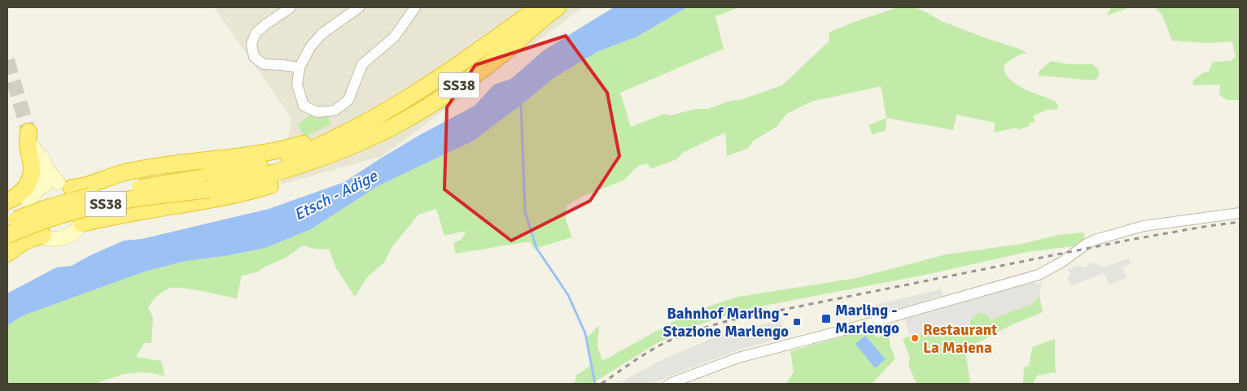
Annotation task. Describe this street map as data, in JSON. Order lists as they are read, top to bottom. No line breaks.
{"streets":{"highway":["SS38"]},"water":["Etsch - Adige"],"places":{"transit":["Marling - Marlengo","Bahnhof Marling - Stazione Marlengo"],"other":["Restaurant La Maiena"]}}
